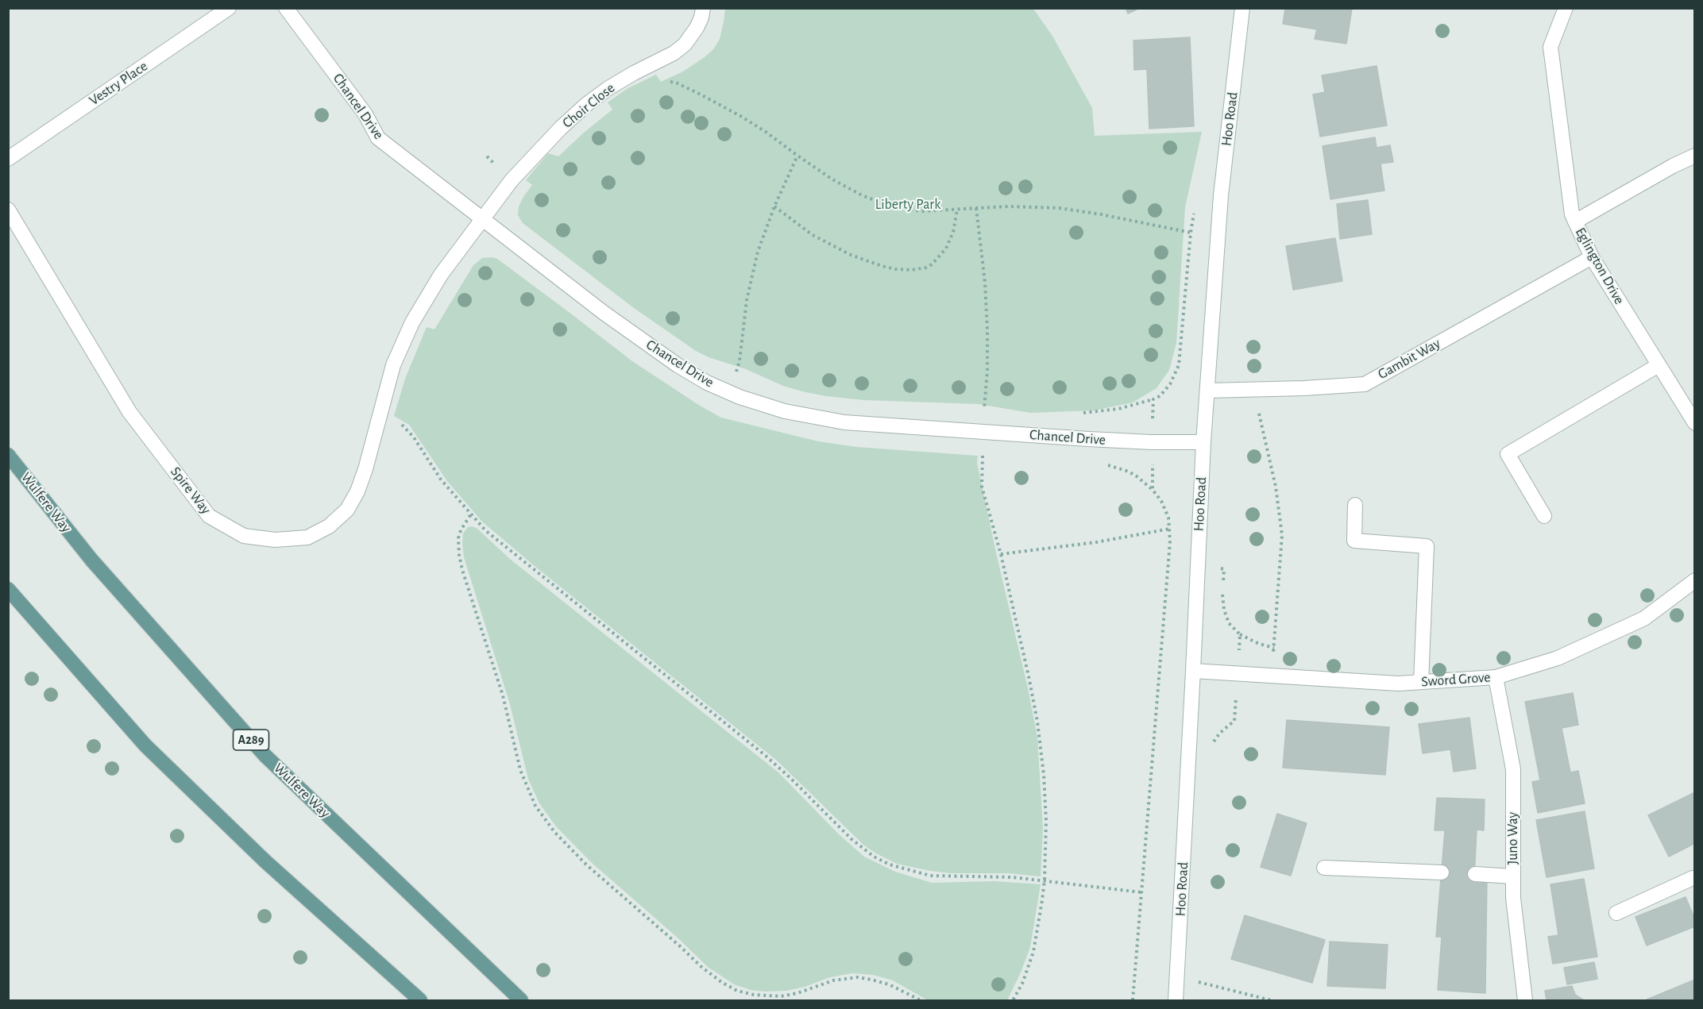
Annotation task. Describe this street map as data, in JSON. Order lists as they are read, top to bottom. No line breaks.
{"streets":{"main road":["Wulfere Way","A289"],"street":["Vestry Place","Choir Close","Chancel Drive","Hoo Road","Eglington Drive","Gambit Way","Spire Way","Sword Grove","Juno Way"]},"crossings":[["Choir Close","Chancel Drive"],["Choir Close","Spire Way"],["Chancel Drive","Hoo Road"],["Chancel Drive","Spire Way"],["Hoo Road","Gambit Way"],["Hoo Road","Sword Grove"],["Eglington Drive","Gambit Way"],["Sword Grove","Juno Way"]],"parks":["Liberty Park"]}
